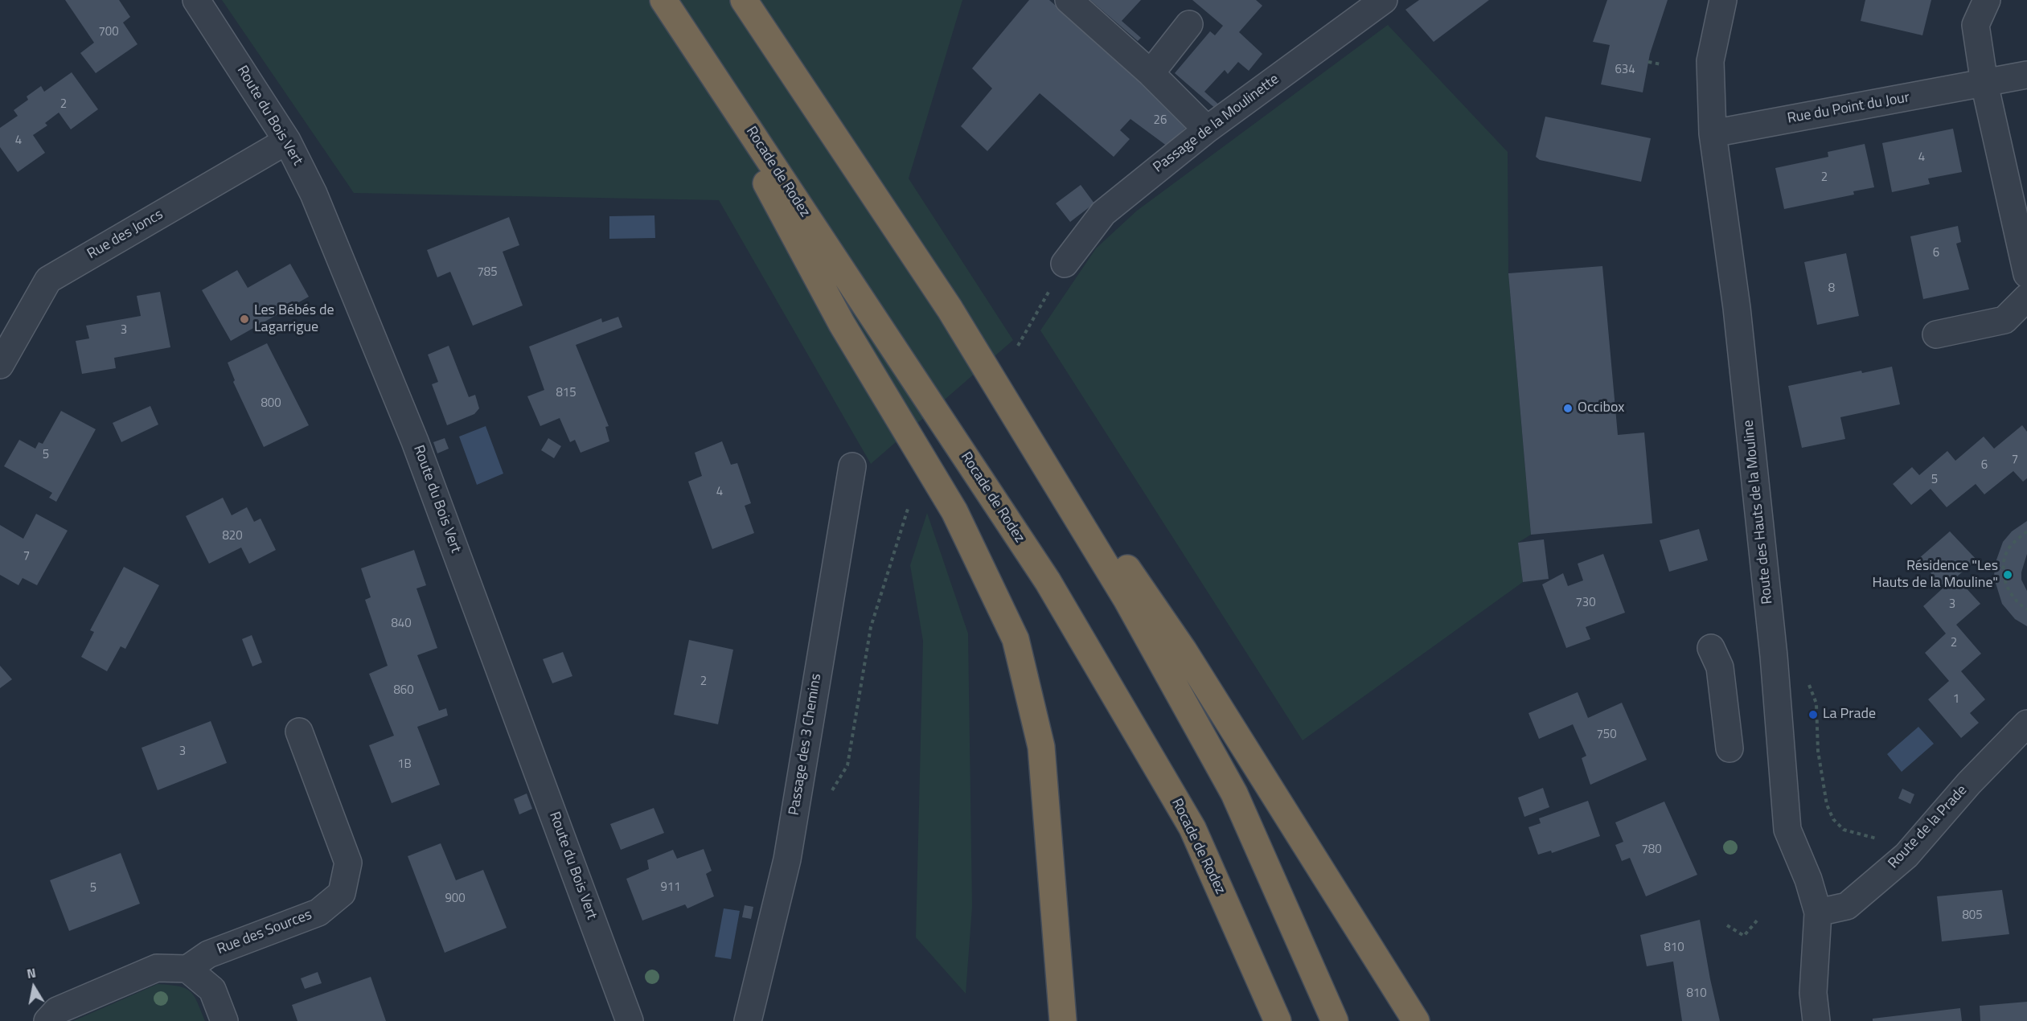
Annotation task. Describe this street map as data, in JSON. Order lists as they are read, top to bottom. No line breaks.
{"streets":{"highway":["Rocade de Rodez"],"street":["Rue du Point du Jour","Route du Bois Vert","Passage de la Moulinette","Rue des Joncs","Route des Hauts de la Mouline","Passage des 3 Chemins","Route de la Prade","Rue des Sources"]},"crossings":[["Rue du Point du Jour","Route des Hauts de la Mouline"],["Route du Bois Vert","Rue des Joncs"],["Route des Hauts de la Mouline","Route de la Prade"]],"places":["Les Bébés de Lagarrigue","Occibox","Résidence \"Les Hauts de la Mouline\"","La Prade"],"house_numbers":["700","634","2","26","4","4","2","6","785","8","3","815","800","5","7","6","5","4","820","7","730","3","840","2","2","860","1","750","3","1B","780","911","5","900","805","810","810"],"north":"top"}
